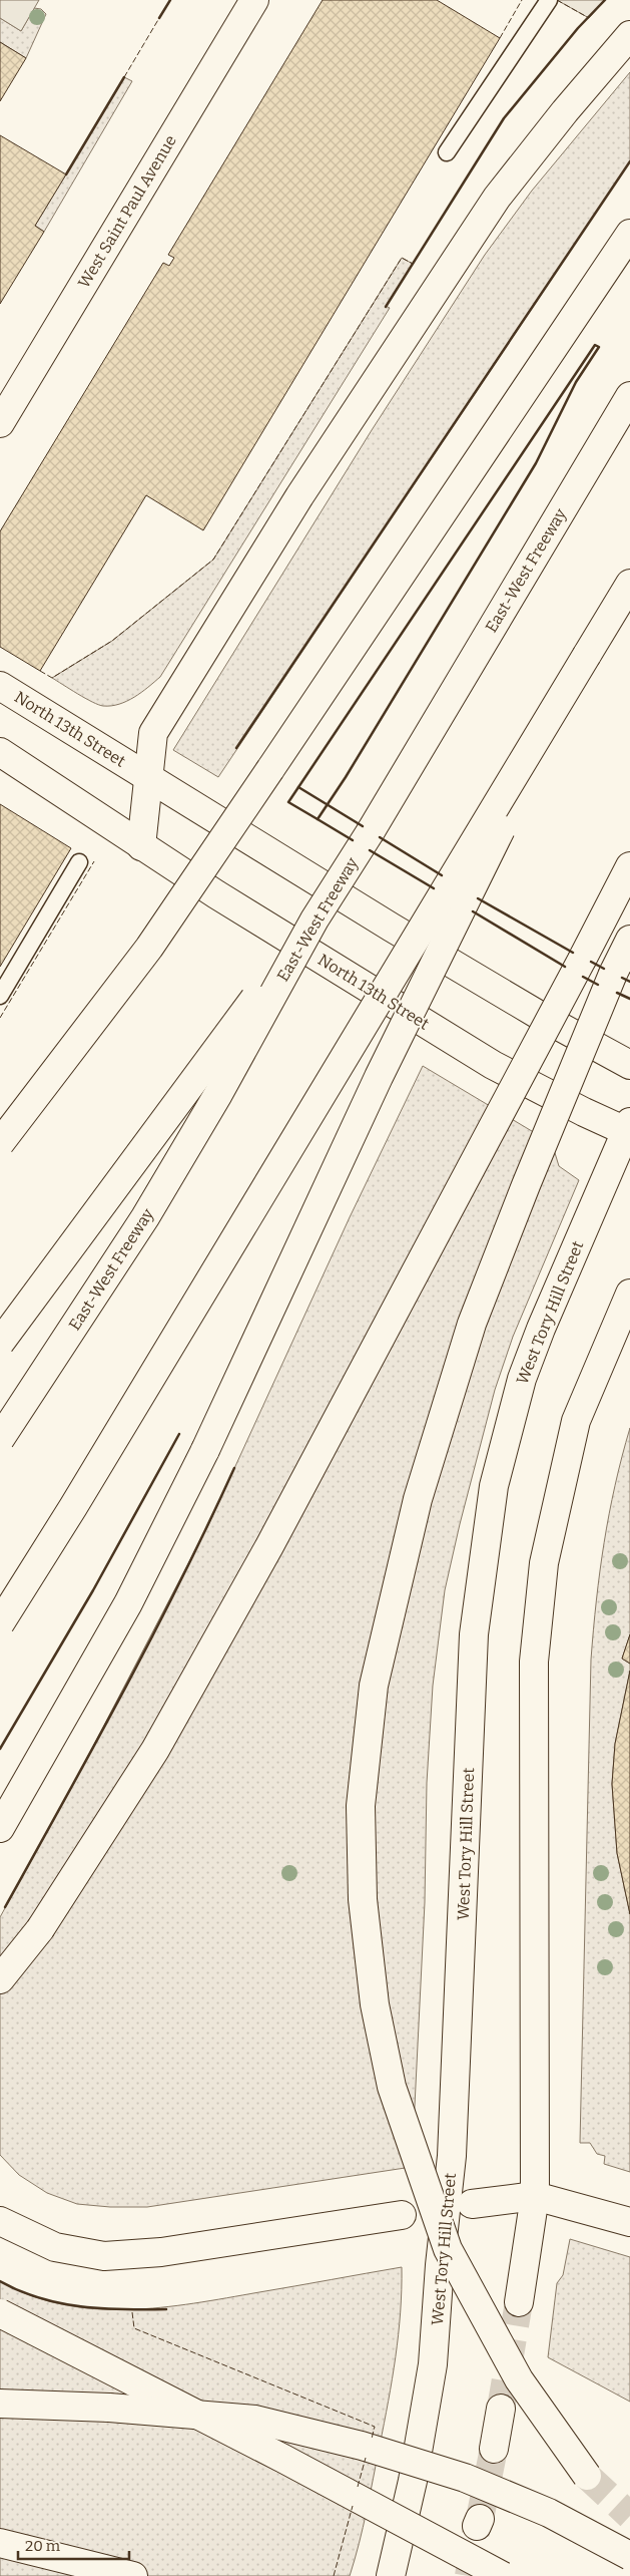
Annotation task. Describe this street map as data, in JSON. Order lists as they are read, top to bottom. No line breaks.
{"streets":{"main road":["West Saint Paul Avenue","East-West Freeway","North 13th Street","West Tory Hill Street"]},"crossings":[["North 13th Street","West Tory Hill Street"]],"scale_bar":"20 m"}
